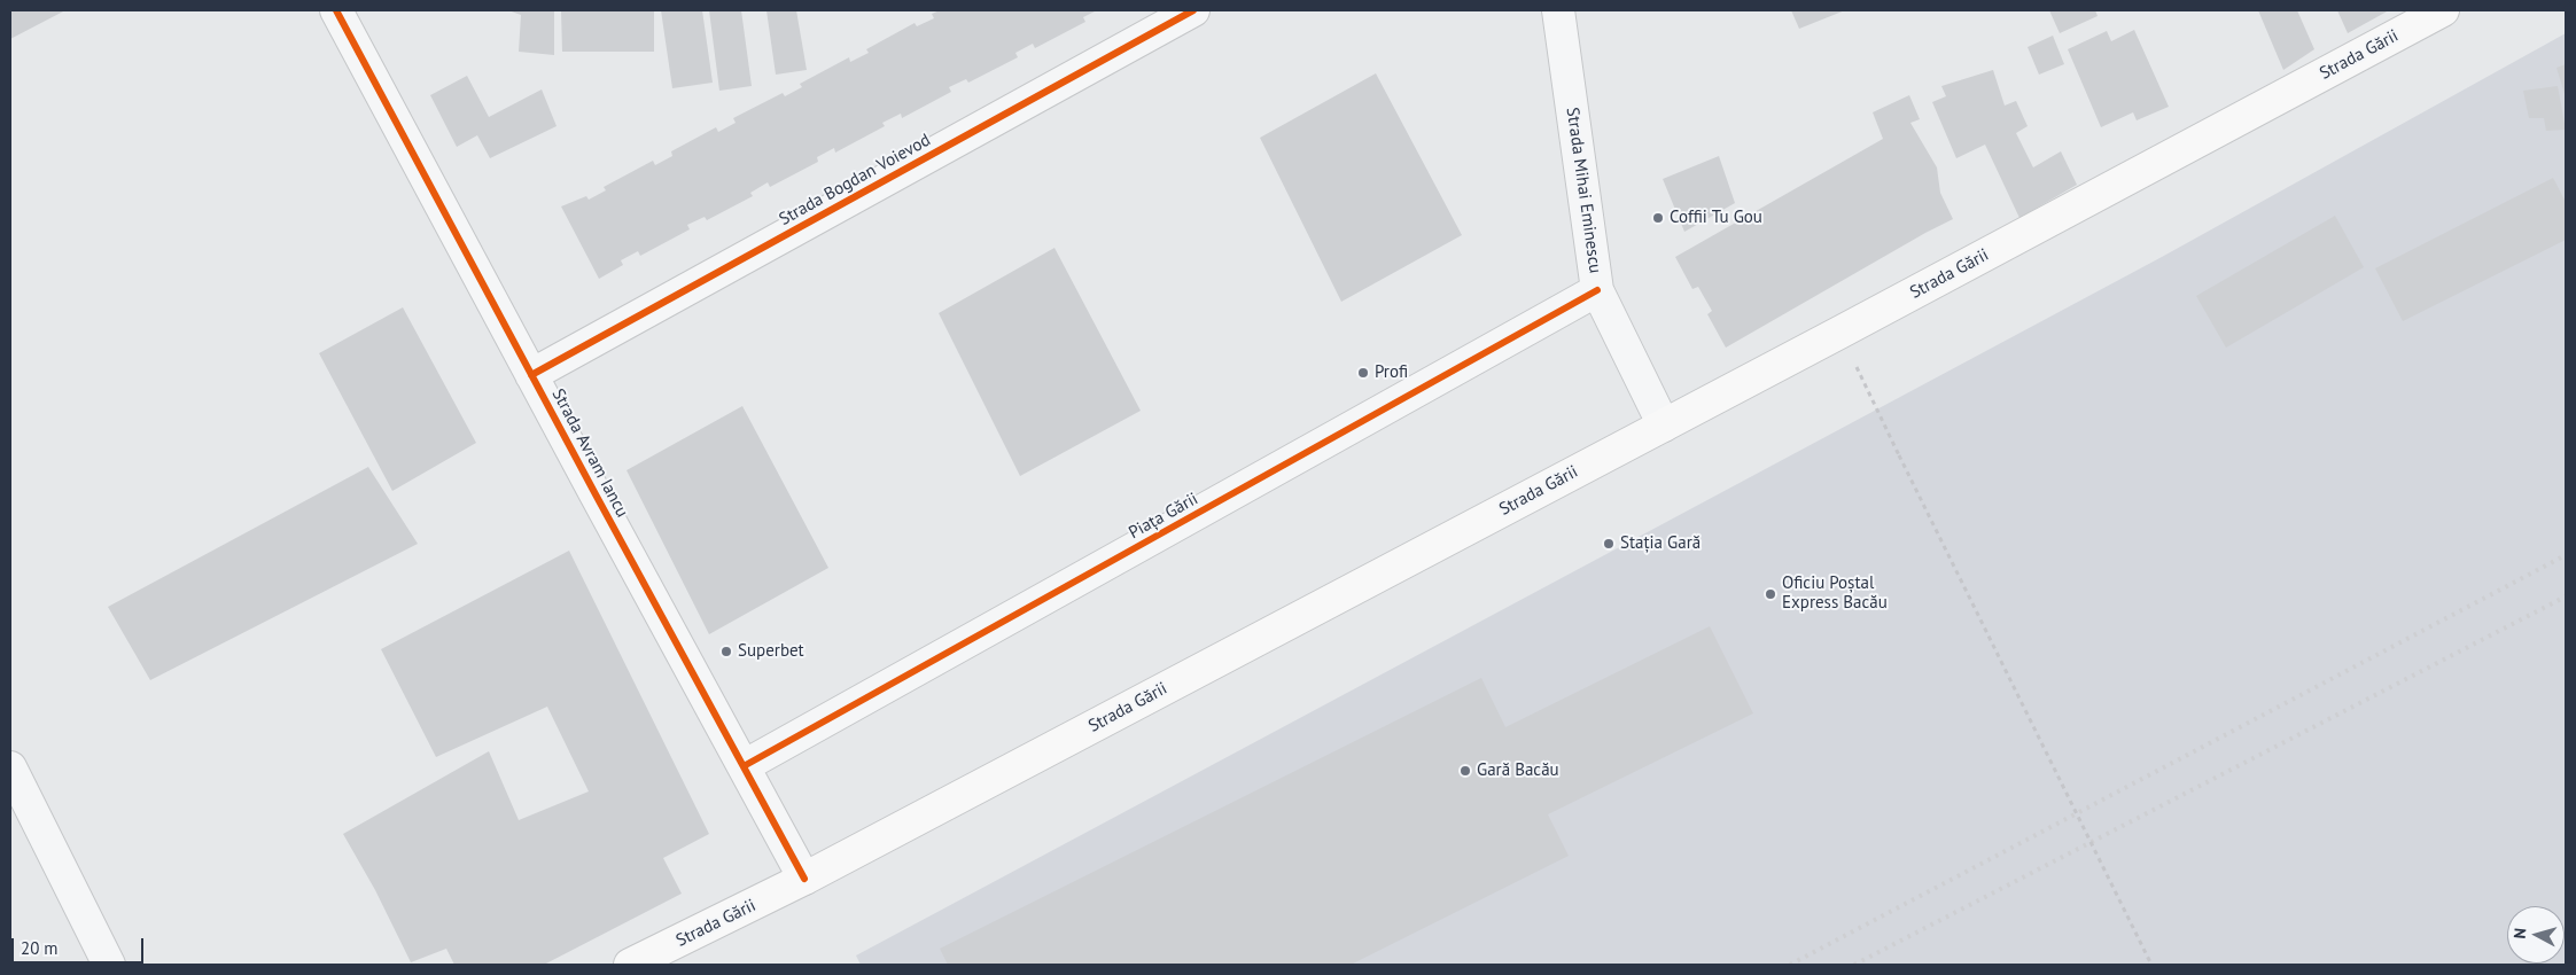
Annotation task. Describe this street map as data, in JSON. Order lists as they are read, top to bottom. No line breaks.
{"streets":{"main road":["Strada Gării"],"street":["Strada Bogdan Voievod","Strada Mihai Eminescu","Strada Avram Iancu","Piața Gării"]},"crossings":[["Strada Gării","Strada Mihai Eminescu"],["Strada Gării","Strada Avram Iancu"],["Strada Bogdan Voievod","Strada Avram Iancu"],["Strada Mihai Eminescu","Piața Gării"],["Strada Avram Iancu","Piața Gării"]],"places":["Coffii Tu Gou","Profi","Stația Gară","Oficiu Poștal Express Bacău","Superbet","Gară Bacău"],"scale_bar":"20 m","north":"left"}
